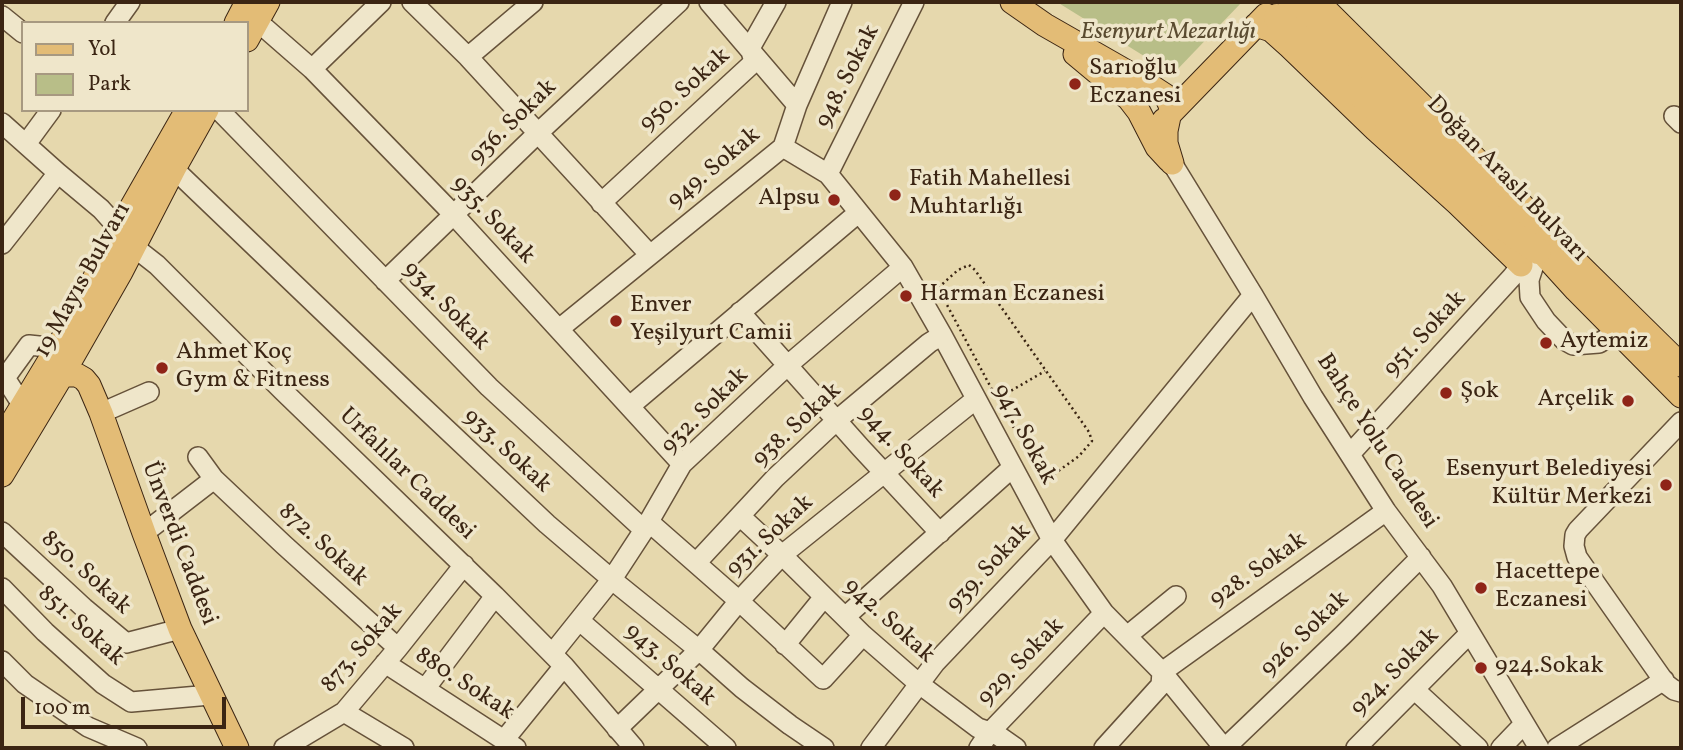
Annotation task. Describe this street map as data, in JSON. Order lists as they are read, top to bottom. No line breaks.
{"streets":{"main road":["Doğan Araslı Bulvarı","19 Mayıs Bulvarı","Bahçe Yolu Caddesi","Ünverdi Caddesi"],"street":["948. Sokak","950. Sokak","936. Sokak","949. Sokak","935. Sokak","934. Sokak","951. Sokak","932. Sokak","938. Sokak","947. Sokak","933. Sokak","944. Sokak","Urfalılar Caddesi","931. Sokak","872. Sokak","939. Sokak","928. Sokak","850. Sokak","942. Sokak","851. Sokak","926. Sokak","873. Sokak","929. Sokak","943. Sokak","924. Sokak","880. Sokak"]},"crossings":[["948. Sokak","947. Sokak"],["936. Sokak","935. Sokak"],["936. Sokak","934. Sokak"],["949. Sokak","935. Sokak"],["949. Sokak","947. Sokak"],["Doğan Araslı Bulvarı","951. Sokak"],["935. Sokak","932. Sokak"],["19 Mayıs Bulvarı","933. Sokak"],["19 Mayıs Bulvarı","Urfalılar Caddesi"],["19 Mayıs Bulvarı","Ünverdi Caddesi"],["934. Sokak","932. Sokak"],["934. Sokak","938. Sokak"],["934. Sokak","931. Sokak"],["934. Sokak","942. Sokak"],["951. Sokak","Bahçe Yolu Caddesi"],["932. Sokak","947. Sokak"],["932. Sokak","933. Sokak"],["932. Sokak","944. Sokak"],["932. Sokak","Urfalılar Caddesi"],["932. Sokak","943. Sokak"],["932. Sokak","880. Sokak"],["938. Sokak","947. Sokak"],["938. Sokak","944. Sokak"],["938. Sokak","942. Sokak"],["947. Sokak","931. Sokak"],["947. Sokak","939. Sokak"],["947. Sokak","928. Sokak"],["947. Sokak","926. Sokak"],["947. Sokak","929. Sokak"],["Bahçe Yolu Caddesi","939. Sokak"],["Bahçe Yolu Caddesi","928. Sokak"],["Bahçe Yolu Caddesi","926. Sokak"],["Bahçe Yolu Caddesi","924. Sokak"],["933. Sokak","931. Sokak"],["944. Sokak","931. Sokak"],["Urfalılar Caddesi","931. Sokak"],["Urfalılar Caddesi","873. Sokak"],["931. Sokak","942. Sokak"],["931. Sokak","943. Sokak"],["Ünverdi Caddesi","850. Sokak"],["Ünverdi Caddesi","851. Sokak"],["872. Sokak","873. Sokak"],["872. Sokak","880. Sokak"],["939. Sokak","942. Sokak"],["942. Sokak","929. Sokak"],["873. Sokak","880. Sokak"]],"parks":["Esenyurt Mezarlığı"],"places":["Sarıoğlu Eczanesi","Fatih Mahellesi Muhtarlığı","Alpsu","Harman Eczanesi","Enver Yeşilyurt Camii","Aytemiz","Ahmet Koç Gym & Fitness","Şok","Arçelik","Esenyurt Belediyesi Kültür Merkezi","Hacettepe Eczanesi","924.Sokak"],"legend":["Yol","Park"],"scale_bar":"100 m"}
